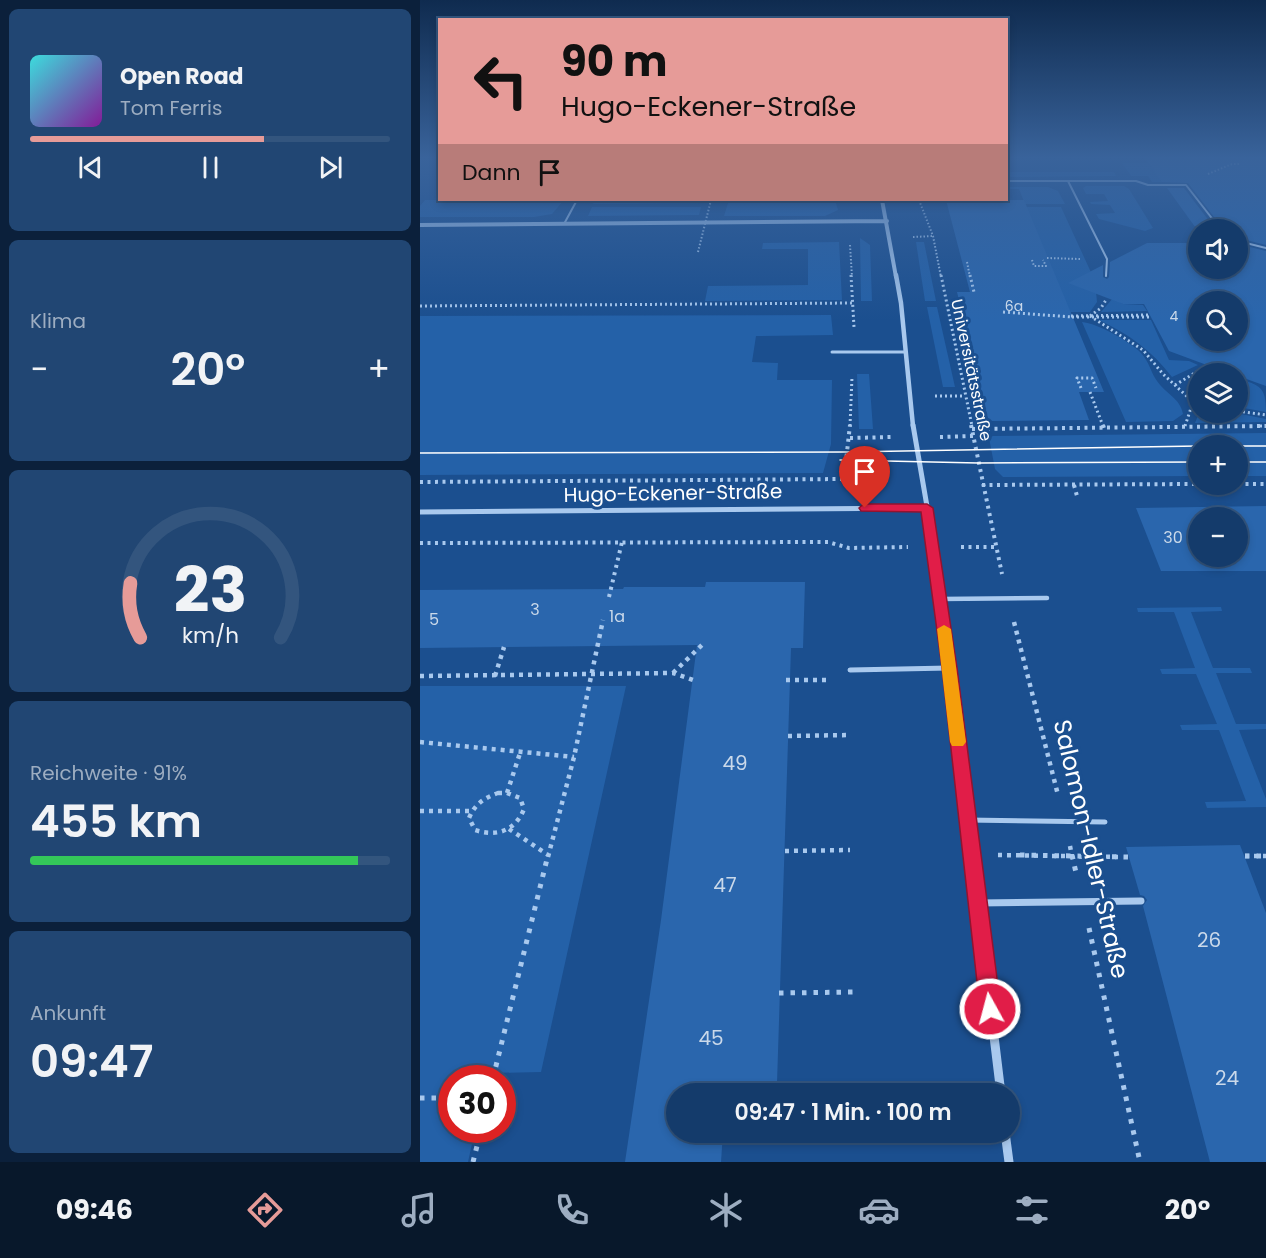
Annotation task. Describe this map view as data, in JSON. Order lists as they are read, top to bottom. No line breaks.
{"streets":{"street":["Hugo-Eckener-Straße"],"path":["Universitätsstraße","Salomon-Idler-Straße"]},"crossings":[["Universitätsstraße","Salomon-Idler-Straße"]],"house_numbers":["6a","4","30","3","1a","5","49","47","26","45","24"],"page":{"turn":["90 m","Hugo-Eckener-Straße"],"song":["Open Road","Tom Ferris"],"then":"Dann","map_buttons":["+","−"],"tile":["Klima",["Reichweite · 91%","455 km"],["Ankunft","09:47"]],"heat":["−","20°","+"],"limit":"30","trip":"09:47 · 1 Min. · 100 m","tabs":["09:46","20°"],"gauge":["23","km/h"]}}
